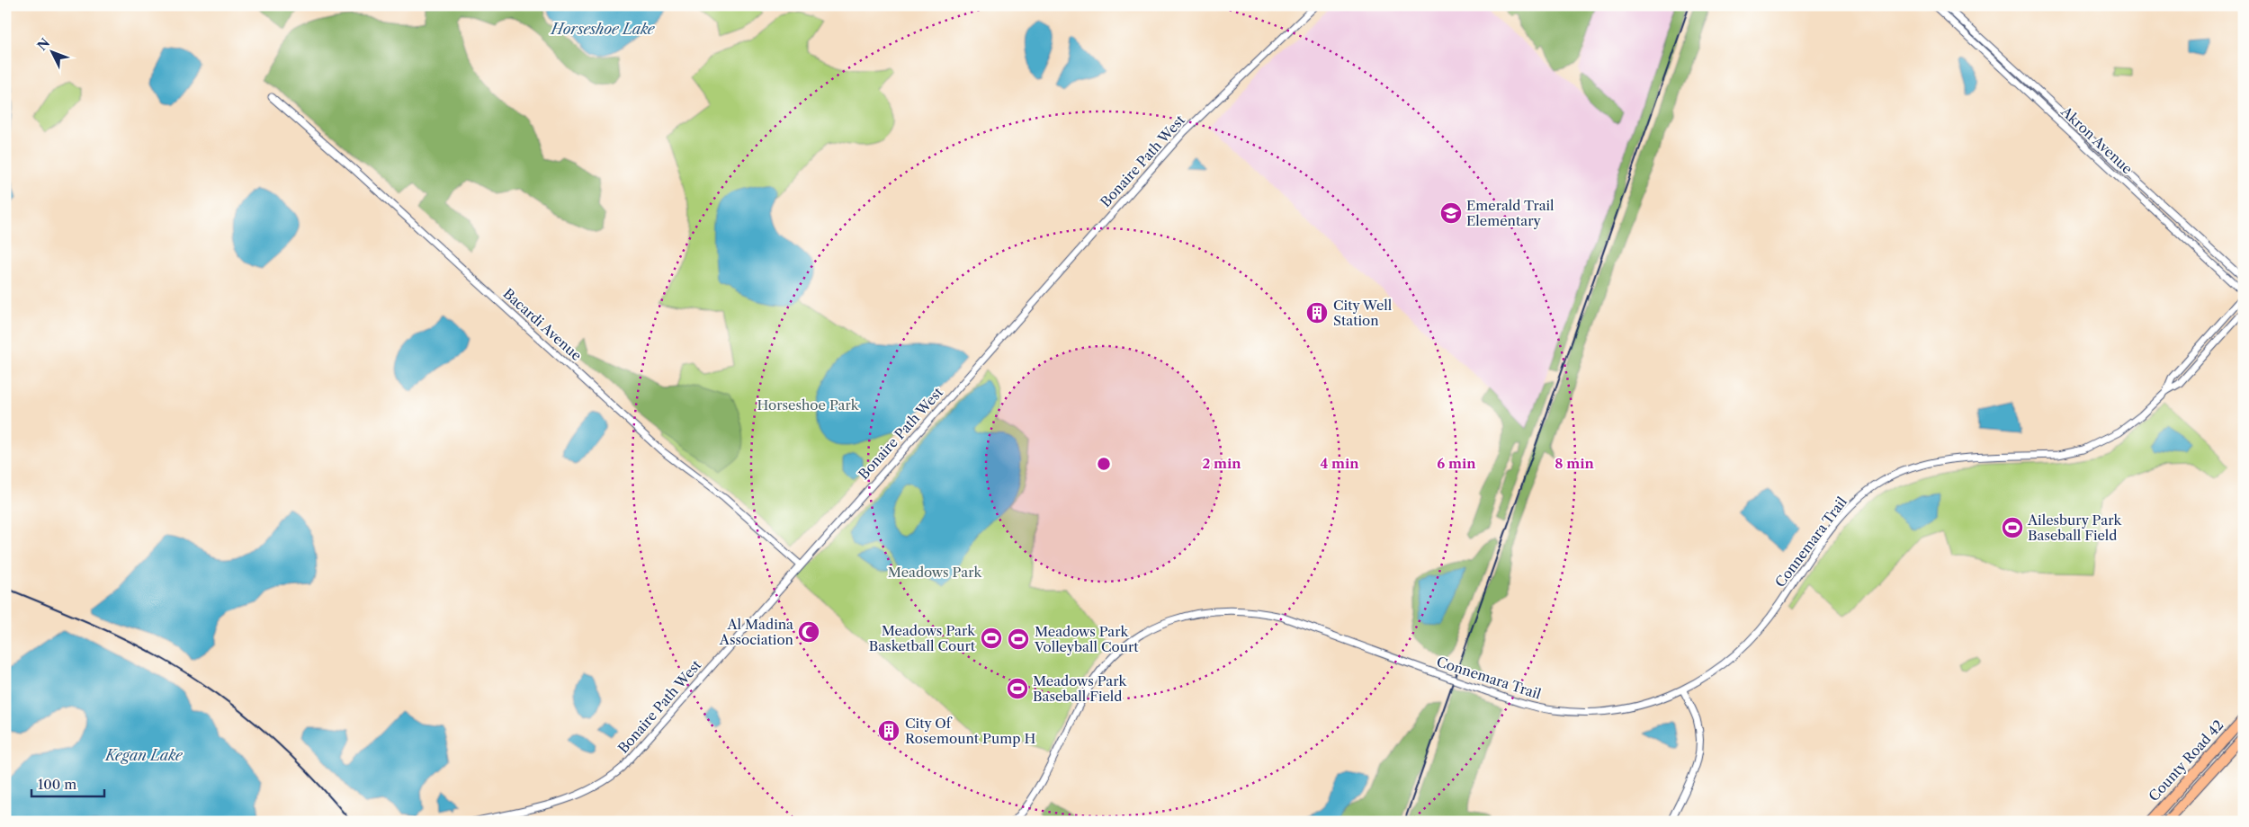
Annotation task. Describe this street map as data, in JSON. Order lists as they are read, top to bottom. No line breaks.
{"streets":{"highway":["County Road 42"],"street":["Akron Avenue","Bonaire Path West","Bacardi Avenue","Connemara Trail"]},"crossings":[["Bonaire Path West","Bacardi Avenue"]],"water":["Horseshoe Lake","Kegan Lake"],"parks":["Horseshoe Park","Meadows Park"],"places":{"school or university":["Emerald Trail Elementary"],"building":["City Well Station","City Of Rosemount Pump H"],"sports":["Ailesbury Park Baseball Field","Meadows Park Basketball Court","Meadows Park Volleyball Court","Meadows Park Baseball Field"],"mosque":["Al Madina Association"]},"scale_bar":"100 m","north":"top left","rings":["2 min","4 min","6 min","8 min"]}
